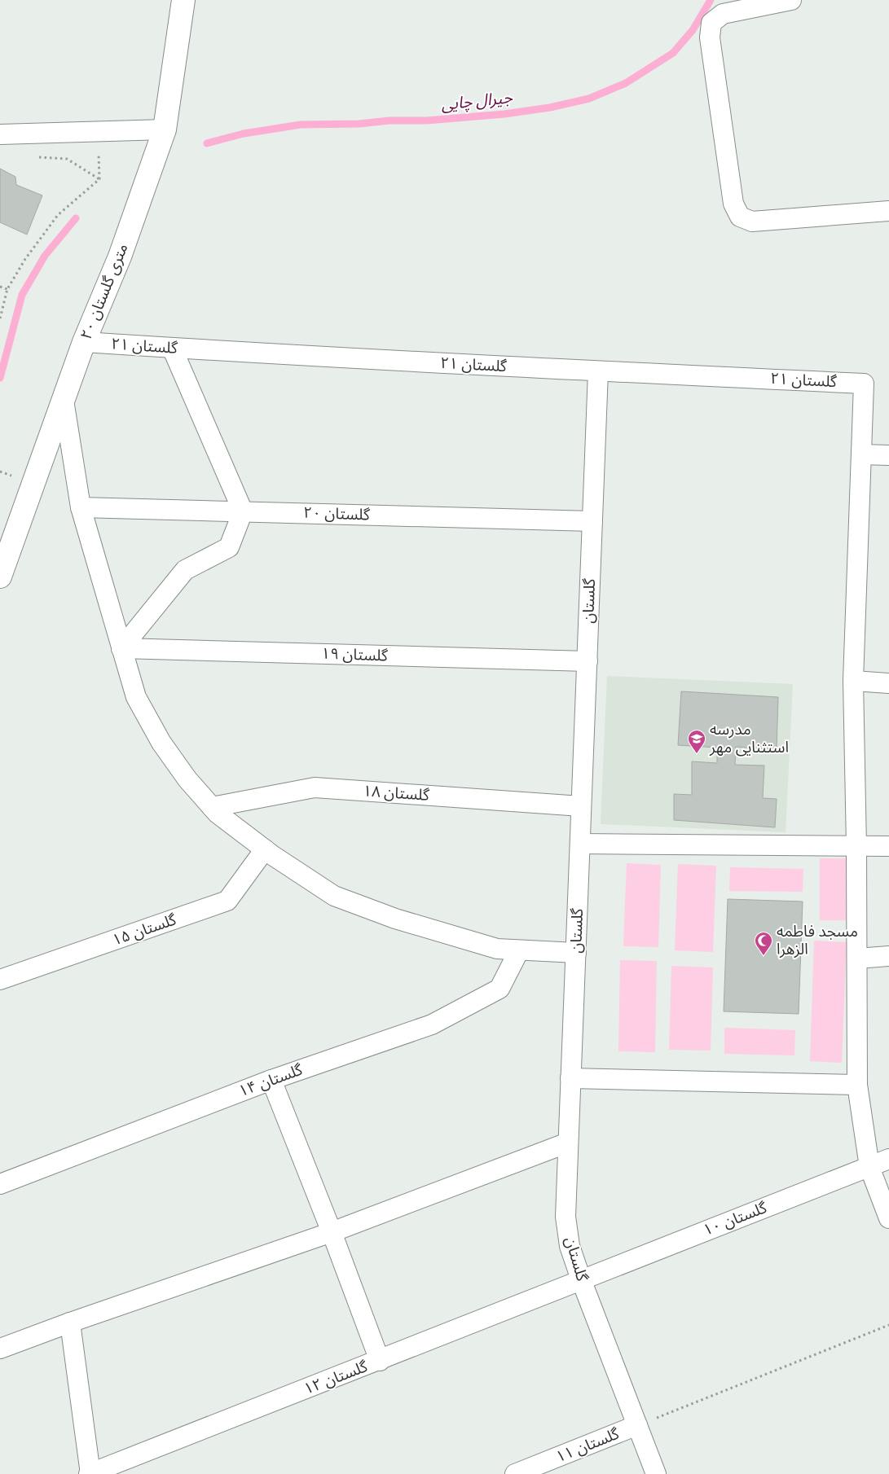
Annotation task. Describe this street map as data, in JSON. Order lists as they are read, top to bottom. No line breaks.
{"streets":{"street":["۲۰ متری گلستان","گلستان ۲۱","گلستان ۲۰","گلستان","گلستان ۱۹","گلستان ۱۸","گلستان ۱۵","گلستان ۱۴","گلستان ۱۰","گلستان ۱۲","گلستان ۱۱"]},"crossings":[["۲۰ متری گلستان","گلستان ۲۱"],["گلستان ۲۱","گلستان"],["گلستان ۲۰","گلستان"],["گلستان","گلستان ۱۹"],["گلستان","گلستان ۱۸"],["گلستان","گلستان ۱۰"],["گلستان","گلستان ۱۲"],["گلستان","گلستان ۱۱"],["گلستان ۱۰","گلستان ۱۲"]],"water":["جیرال چایی"],"places":{"school or university":["مدرسه استثنایی مهر"],"mosque":["مسجد فاطمه الزهرا"]}}
